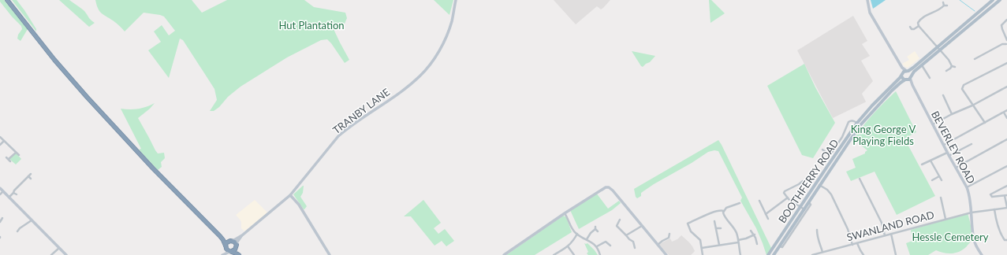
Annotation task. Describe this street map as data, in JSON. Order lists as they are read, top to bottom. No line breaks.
{"streets":{"main road":["BOOTHFERRY ROAD"],"street":["TRANBY LANE","BEVERLEY ROAD","SWANLAND ROAD"]},"crossings":[["BEVERLEY ROAD","BOOTHFERRY ROAD"],["BEVERLEY ROAD","SWANLAND ROAD"]],"parks":["Hut Plantation","King George V Playing Fields","Hessle Cemetery"]}
